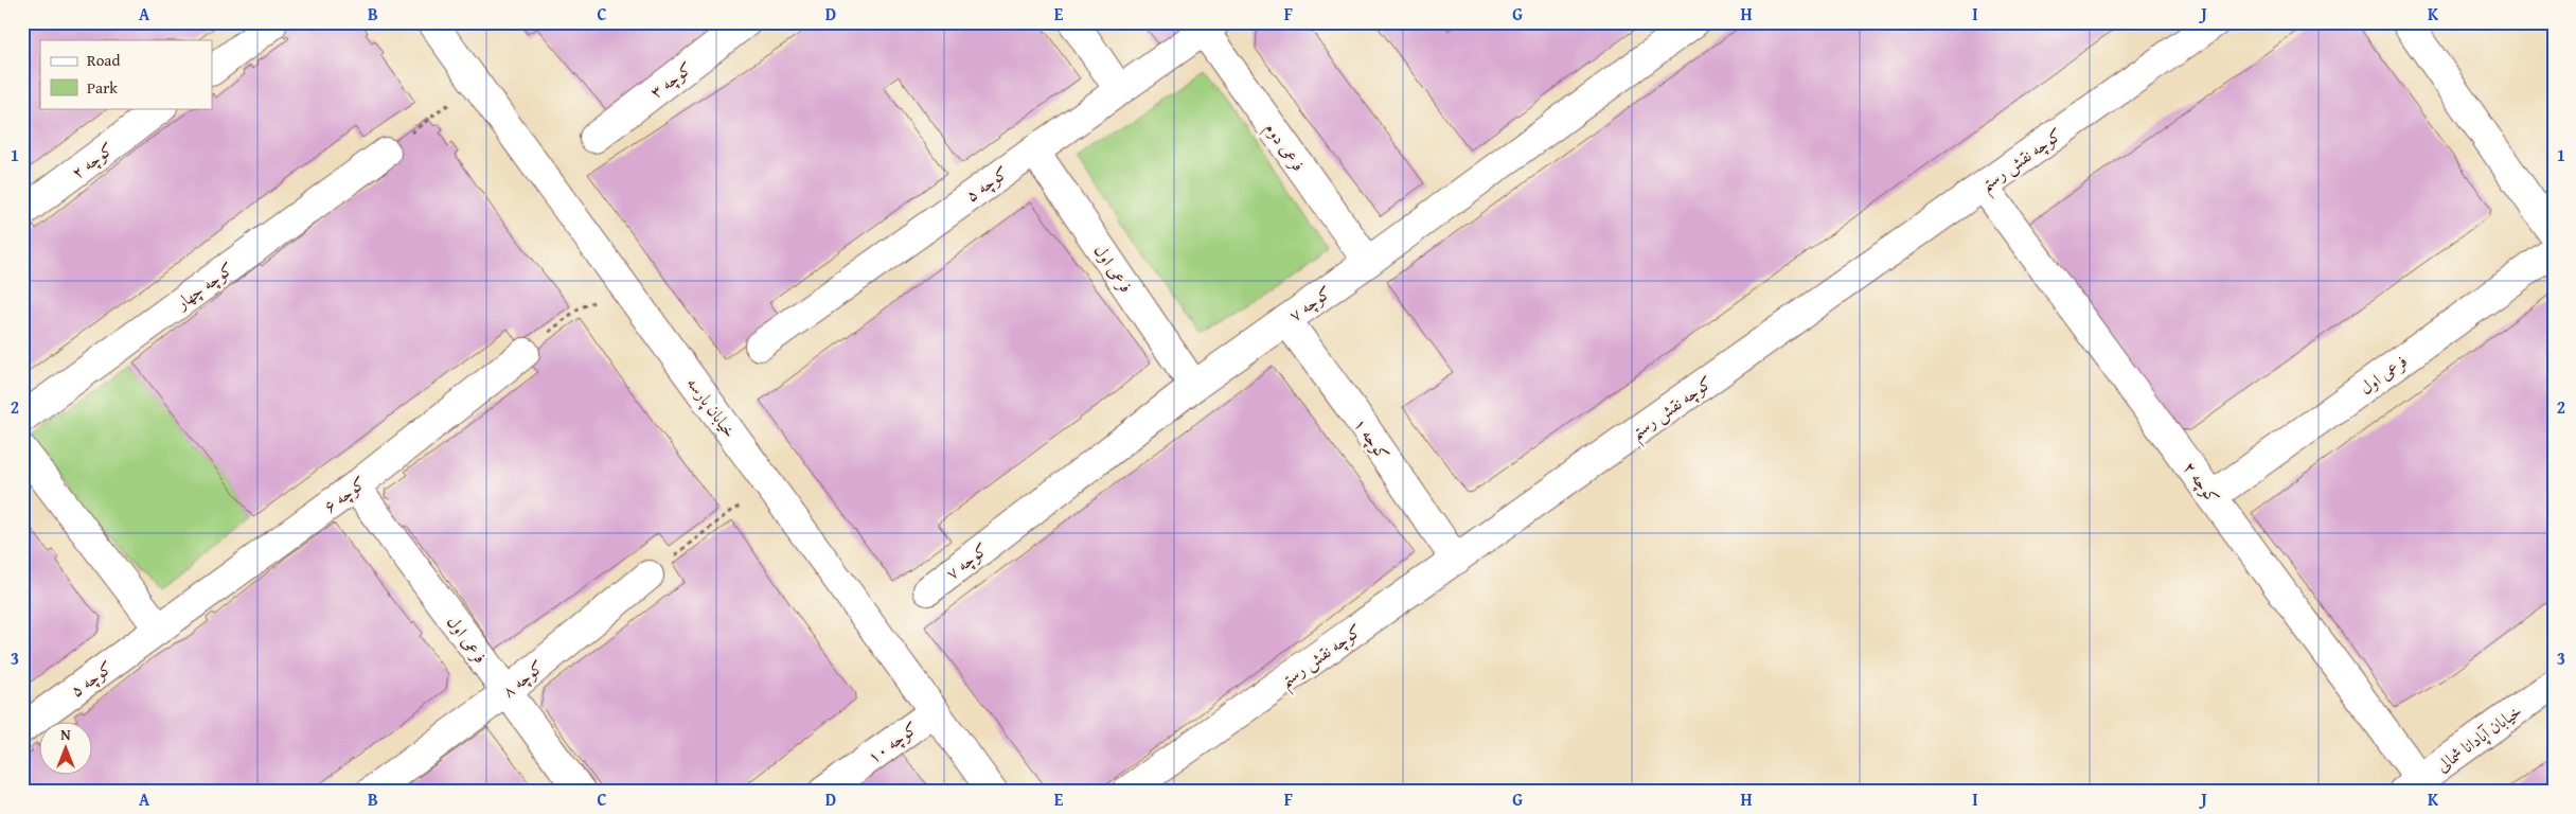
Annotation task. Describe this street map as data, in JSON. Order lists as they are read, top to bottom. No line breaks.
{"streets":{"street":["کوچه ۳","فرعی دوم","کوچه نقش رستم","کوچه ۲","کوچه ۵","فرعی اول","کوچه چهار","کوچه ۷","خیابان پارسه","کوچه ۱","کوچه ۶","کوچه ۸","خیابان آپادانا شمالی","کوچه ۱۰"]},"crossings":[["فرعی دوم","کوچه ۵"],["فرعی دوم","کوچه ۷"],["کوچه نقش رستم","کوچه ۲"],["کوچه نقش رستم","کوچه ۱"],["کوچه ۲","فرعی اول"],["کوچه ۲","خیابان آپادانا شمالی"],["کوچه ۵","فرعی اول"],["کوچه ۵","کوچه ۶"],["فرعی اول","کوچه ۷"],["فرعی اول","کوچه ۶"],["فرعی اول","کوچه ۸"],["کوچه ۷","کوچه ۱"],["خیابان پارسه","کوچه ۱۰"]],"legend":["Road","Park"],"north":"top","grid":{"columns":["A","B","C","D","E","F","G","H","I","J","K"],"rows":["1","2","3"]}}
